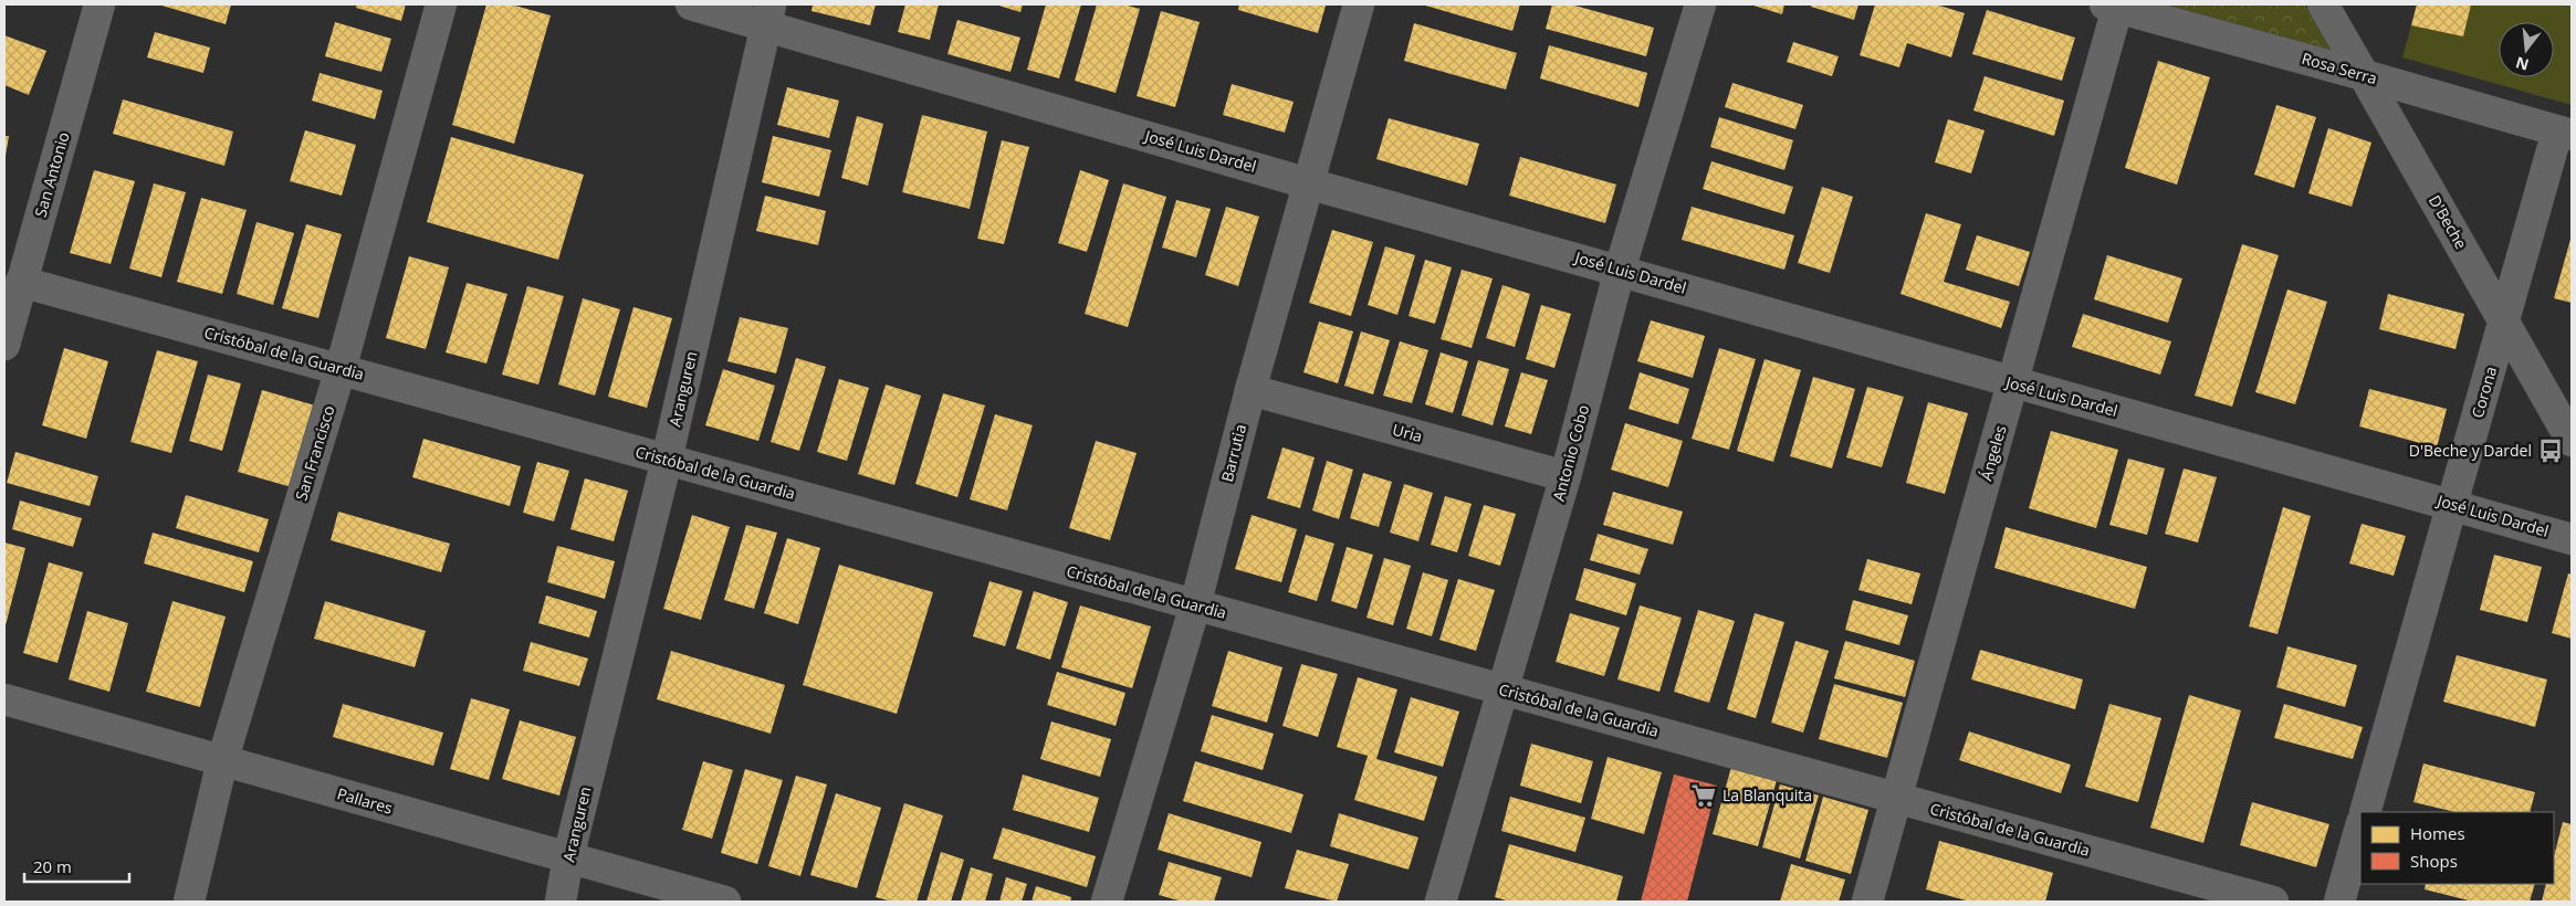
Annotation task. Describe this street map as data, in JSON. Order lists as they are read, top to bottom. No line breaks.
{"streets":{"street":["Rosa Serra","José Luis Dardel","San Antonio","D'Beche","Cristóbal de la Guardia","Aranguren","Corona","Uria","San Francisco","Barrutia","Antonio Cobo","Ángeles","Pallares"]},"crossings":[["Rosa Serra","D'Beche"],["Rosa Serra","Corona"],["Rosa Serra","Ángeles"],["José Luis Dardel","Aranguren"],["José Luis Dardel","Corona"],["José Luis Dardel","Barrutia"],["José Luis Dardel","Antonio Cobo"],["José Luis Dardel","Ángeles"],["San Antonio","Cristóbal de la Guardia"],["D'Beche","Corona"],["Cristóbal de la Guardia","Aranguren"],["Cristóbal de la Guardia","San Francisco"],["Cristóbal de la Guardia","Barrutia"],["Cristóbal de la Guardia","Antonio Cobo"],["Cristóbal de la Guardia","Ángeles"],["Aranguren","Pallares"],["Uria","Barrutia"],["Uria","Antonio Cobo"],["San Francisco","Pallares"]],"places":{"bus stop":["D'Beche y Dardel"],"supermarket":["La Blanquita"]},"legend":["Homes","Shops"],"scale_bar":"20 m","north":"bottom"}
